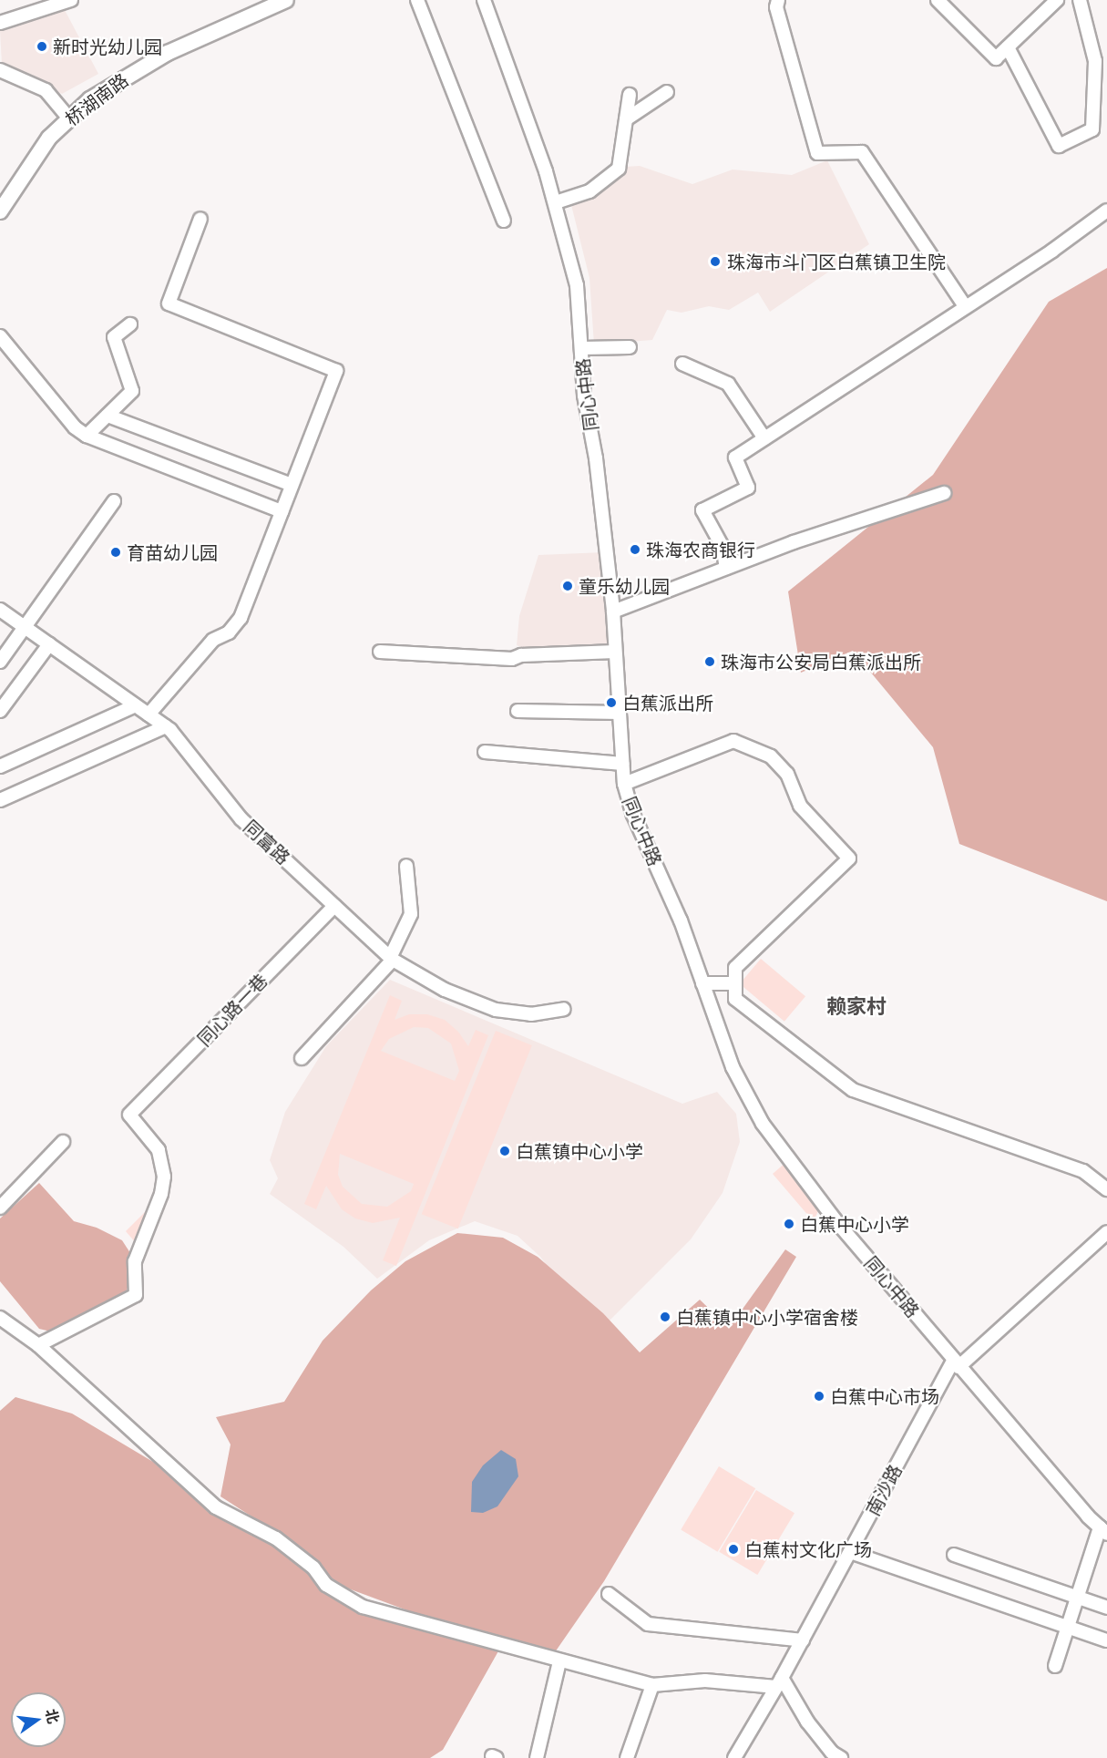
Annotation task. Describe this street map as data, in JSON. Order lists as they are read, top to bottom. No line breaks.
{"streets":{"main road":["桥湖南路"],"street":["同心中路","同富路","同心路一巷","南沙路"]},"crossings":[["同心中路","南沙路"],["同富路","同心路一巷"]],"districts":["赖家村"],"places":["新时光幼儿园","珠海市斗门区白蕉镇卫生院","珠海农商银行","育苗幼儿园","童乐幼儿园","珠海市公安局白蕉派出所","白蕉派出所","白蕉镇中心小学","白蕉中心小学","白蕉镇中心小学宿舍楼","白蕉中心市场","白蕉村文化广场"],"north":"right"}
